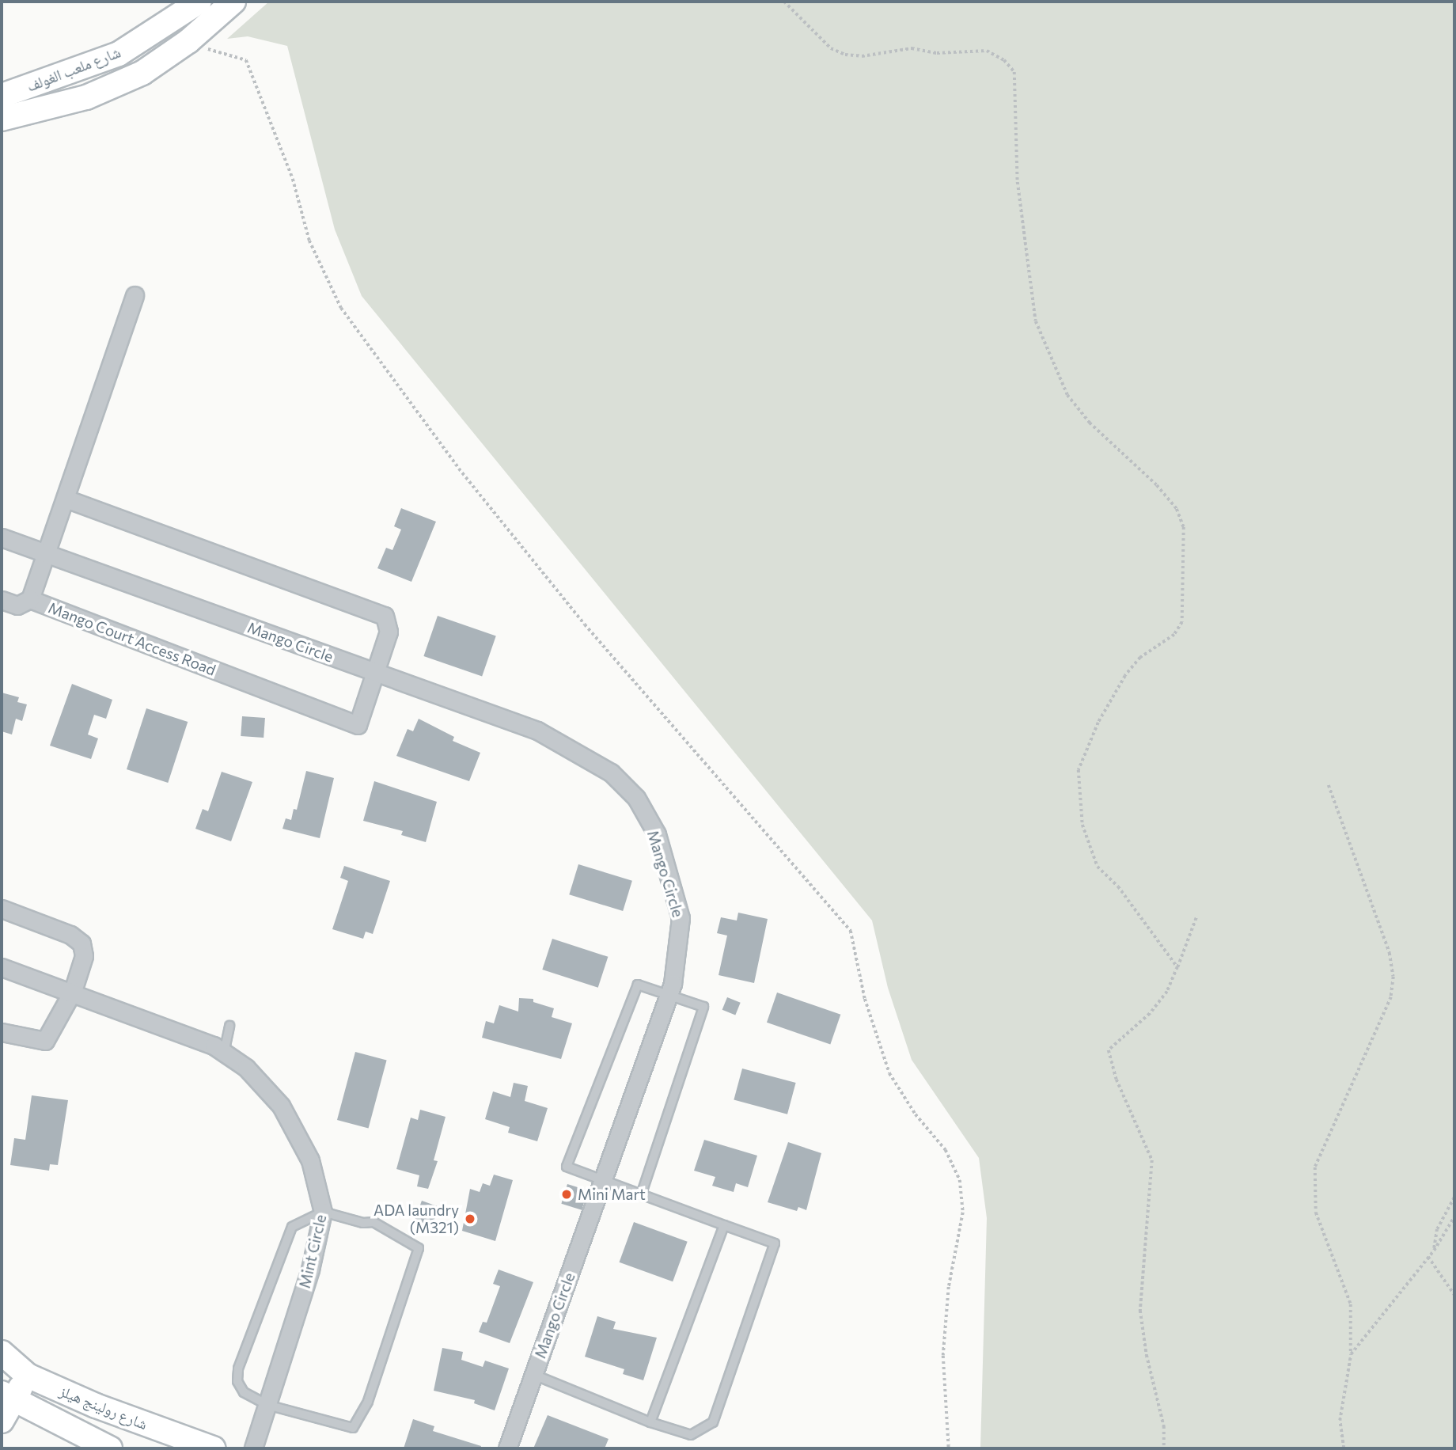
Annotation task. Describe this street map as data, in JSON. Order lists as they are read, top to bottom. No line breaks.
{"streets":{"main road":["شارع ملعب الغولف","شارع رولينج هيلز"],"street":["Mango Court Access Road","Mango Circle","Mint Circle"]},"crossings":[["Mango Court Access Road","Mango Circle"]],"places":["Mini Mart","ADA laundry (M321)"]}
